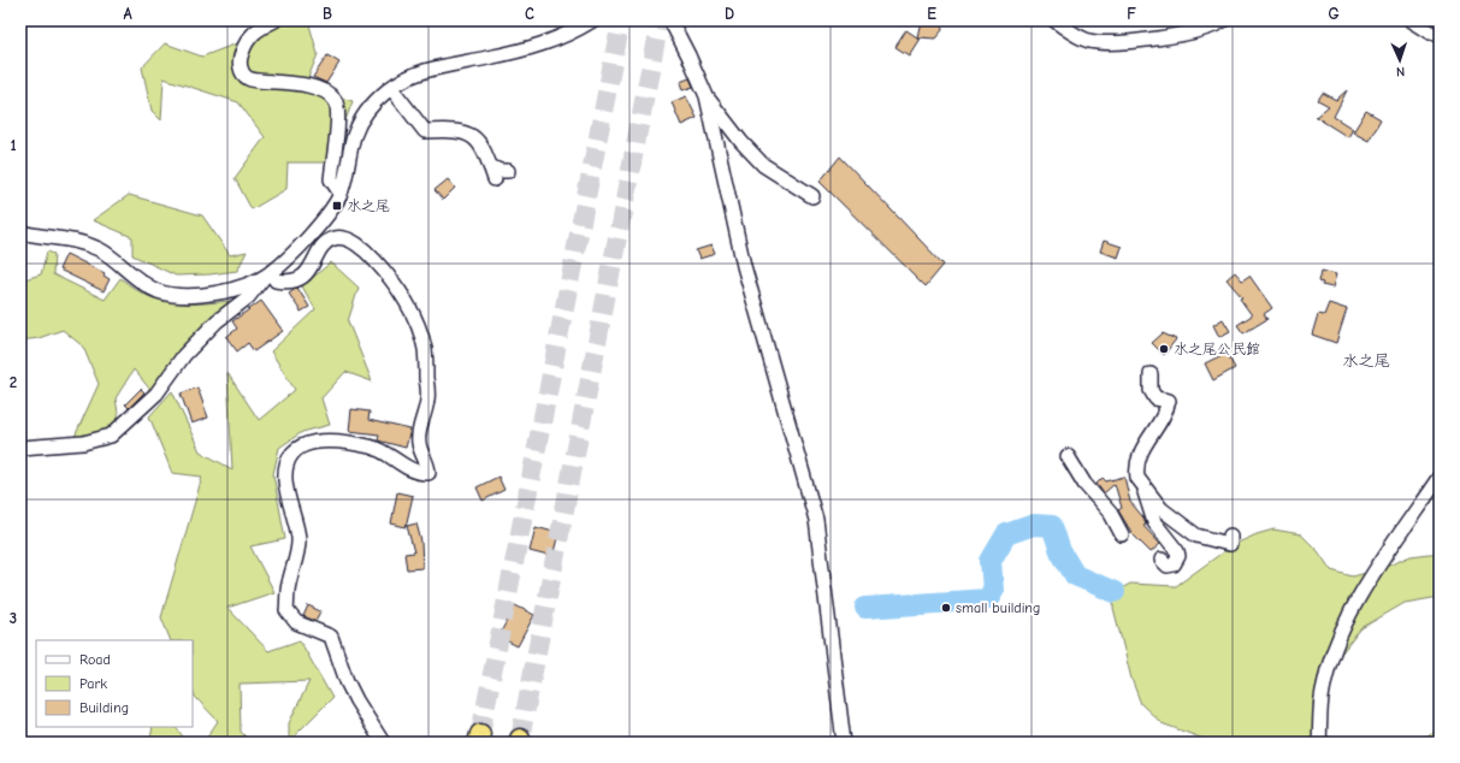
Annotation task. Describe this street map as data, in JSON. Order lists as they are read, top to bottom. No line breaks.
{"districts":["水之尾"],"places":{"transit":["水之尾"],"other":["水之尾公民館","small building"]},"legend":["Road","Park","Building"],"north":"bottom","grid":{"columns":["A","B","C","D","E","F","G"],"rows":["1","2","3"]}}
